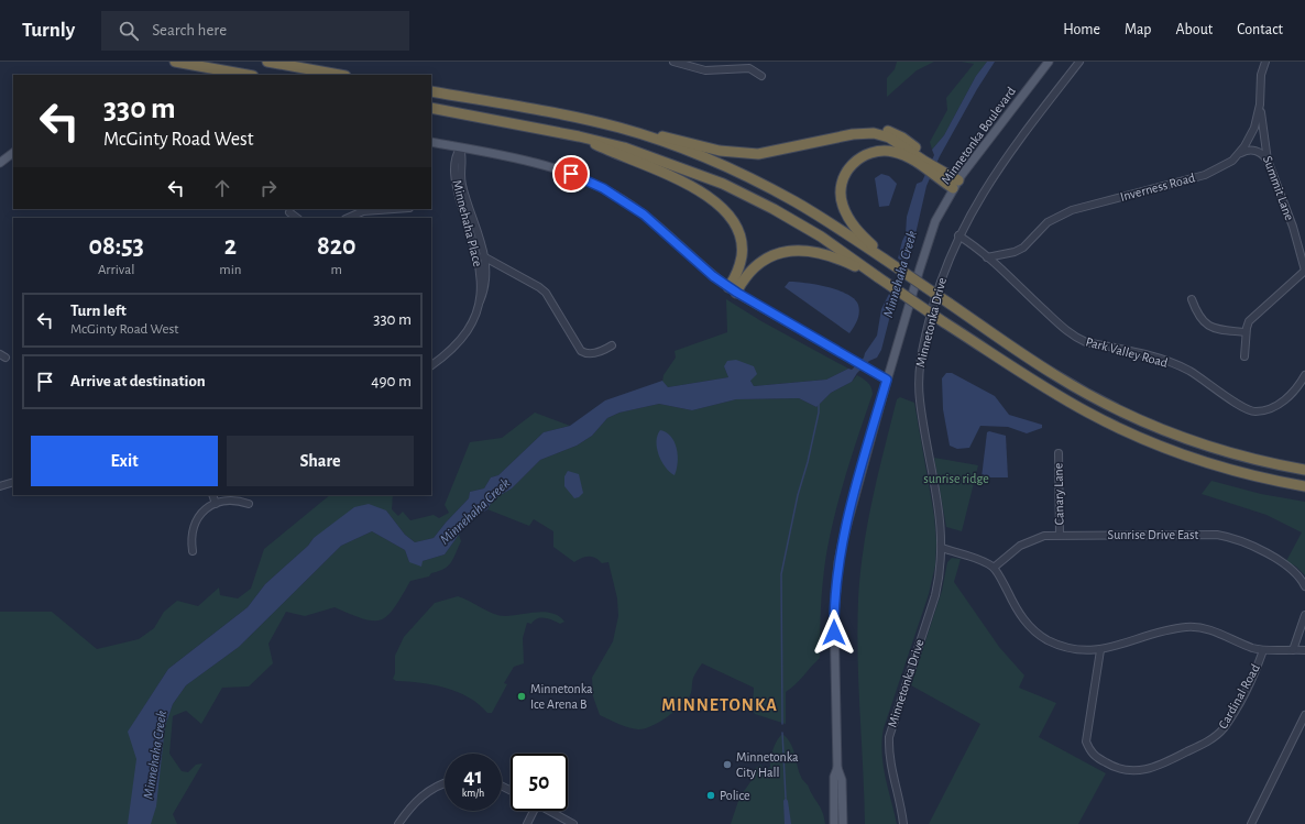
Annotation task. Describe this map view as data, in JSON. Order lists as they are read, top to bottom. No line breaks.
{"streets":{"main road":["Minnetonka Boulevard"],"street":["Inverness Road","Summit Lane","Minnehaha Place","Minnetonka Drive","Park Valley Road","Canary Lane","Sunrise Drive East","Cardinal Road"]},"crossings":[["Inverness Road","Summit Lane"],["Inverness Road","Park Valley Road"],["Minnetonka Drive","Park Valley Road"],["Canary Lane","Sunrise Drive East"]],"districts":["MINNETONKA"],"water":["Minnehaha Creek"],"parks":["sunrise ridge"],"places":["Minnetonka Ice Arena B","Minnetonka City Hall","Police"],"page":{"header":"Turnly","search":"Search here","nav":["Home","Map","About","Contact"],"turn":["330 m","McGinty Road West"],"eta":["08:53","Arrival","2","min","820","m"],"list":[{"name":"Turn left","note":"McGinty Road West","value":"330 m"},{"name":"Arrive at destination","value":"490 m"}],"buttons":["Exit","Share"],"speed":"41 km/h","limit":"50"}}
